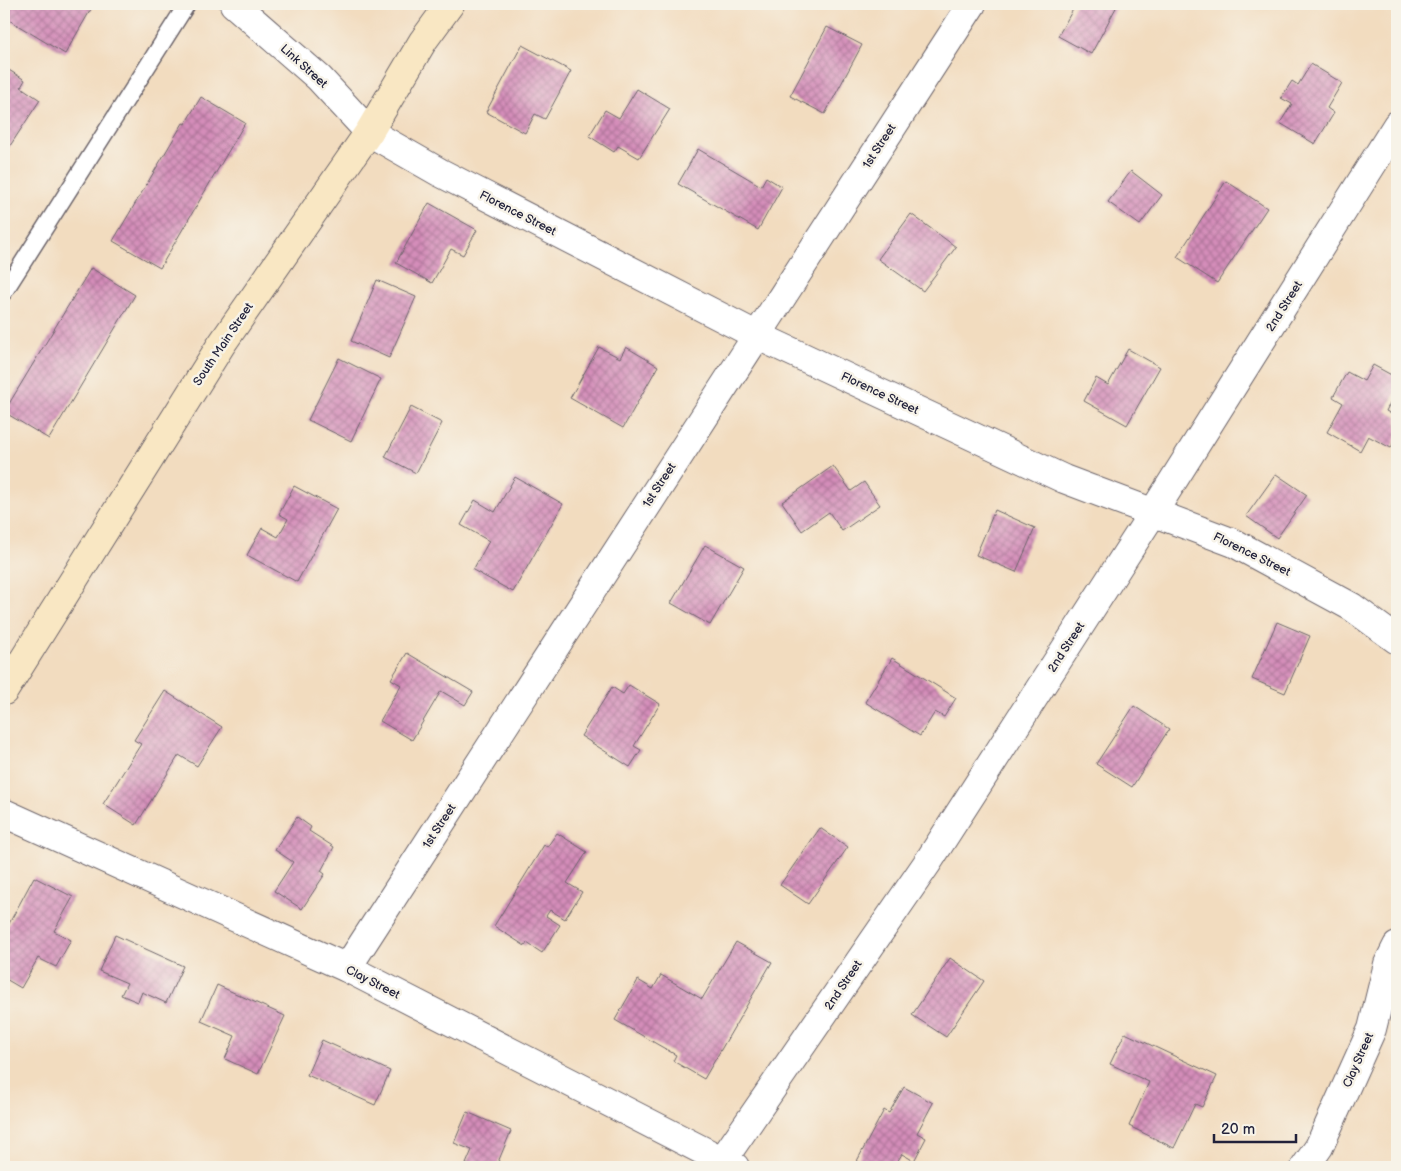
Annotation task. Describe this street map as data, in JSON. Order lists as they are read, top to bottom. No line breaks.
{"streets":{"street":["Link Street","1st Street","Florence Street","2nd Street","South Main Street","Clay Street"]},"crossings":[["Link Street","Florence Street"],["Link Street","South Main Street"],["1st Street","Florence Street"],["1st Street","Clay Street"],["Florence Street","2nd Street"],["Florence Street","South Main Street"],["2nd Street","Clay Street"]],"scale_bar":"20 m"}
